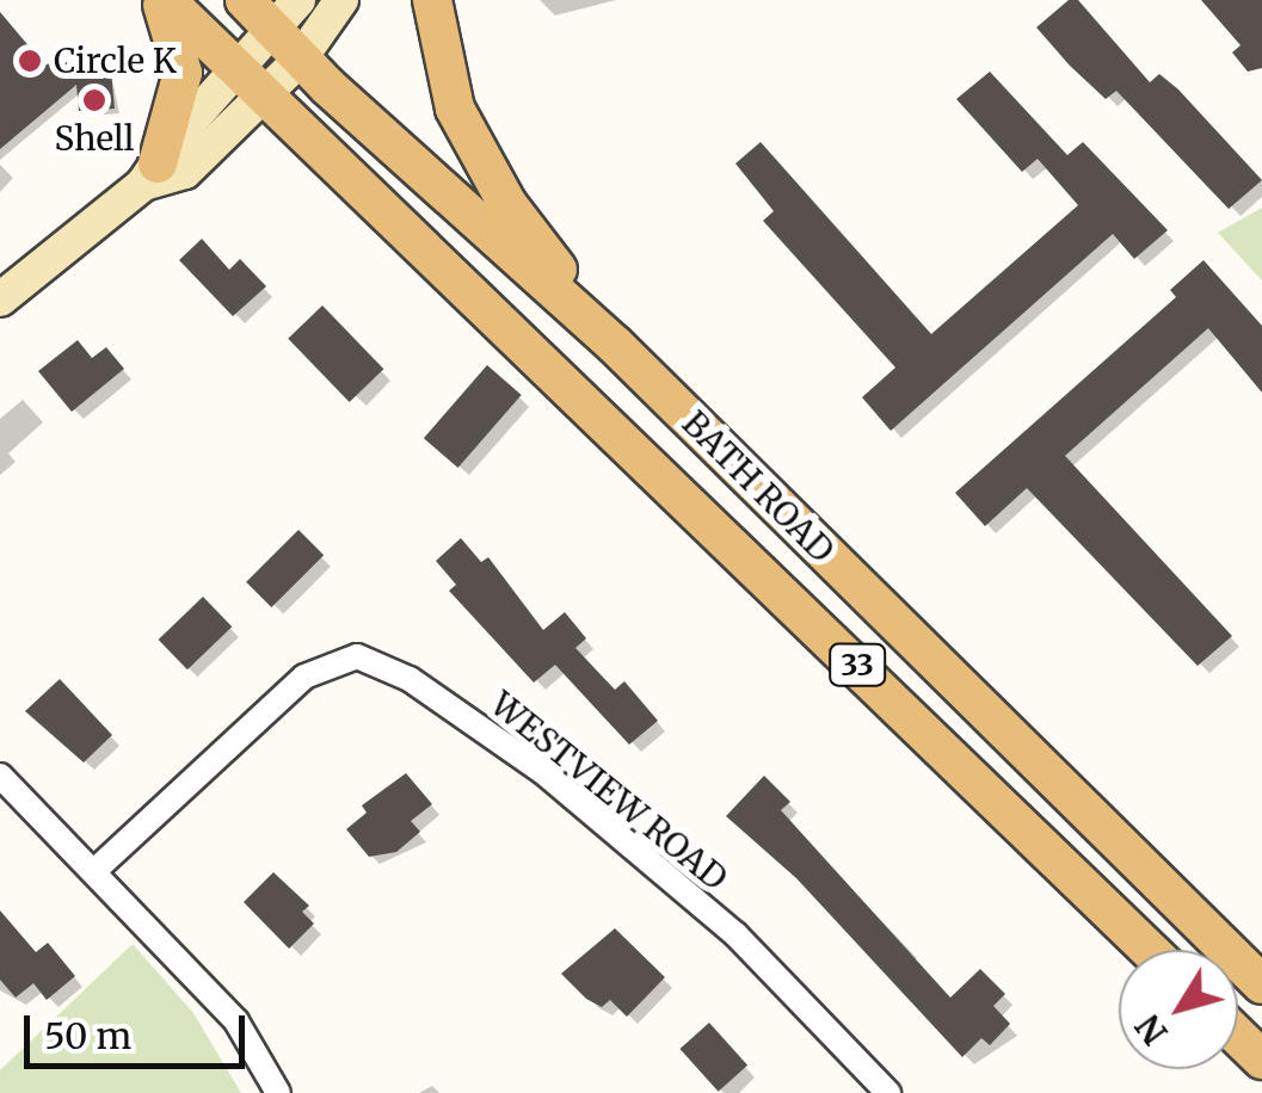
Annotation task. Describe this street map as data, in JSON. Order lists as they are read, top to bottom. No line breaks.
{"streets":{"main road":["BATH ROAD","33"],"street":["WESTVIEW ROAD"]},"places":["Circle K","Shell"],"scale_bar":"50 m","north":"bottom left"}
